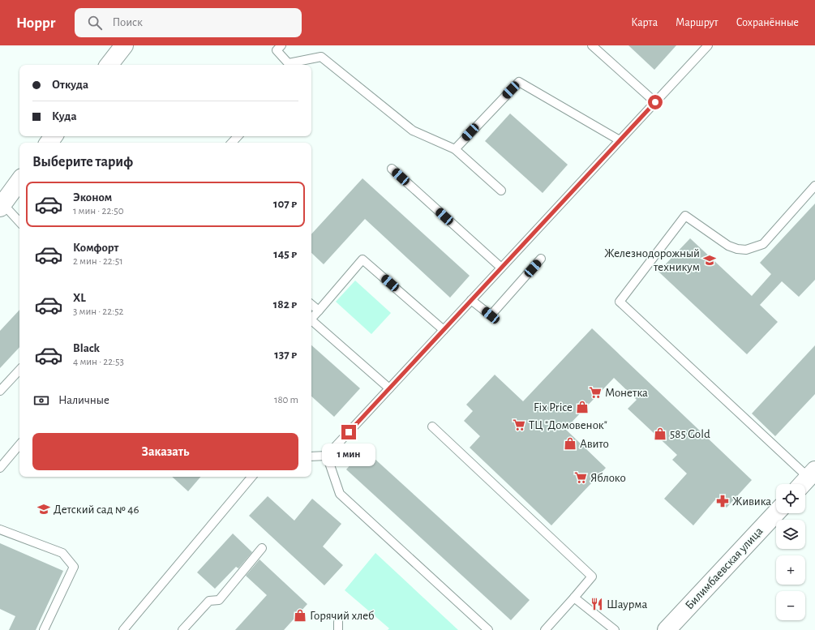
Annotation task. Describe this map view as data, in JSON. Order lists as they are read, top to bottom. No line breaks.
{"streets":{"main road":["Билимбаевская улица"]},"places":{"school or university":["Железнодорожный техникум","Детский сад № 46"],"supermarket":["Монетка","ТЦ \"Домовенок\"","Яблоко"],"shop":["Fix Price","585 Gold","Авито","Горячий хлеб"],"pharmacy":["Живика"],"restaurant":["Шаурма"]},"page":{"header":"Hoppr","search":"Поиск","nav":["Карта","Маршрут","Сохранённые"],"banner":["Откуда","Куда"],"heading":"Выберите тариф","list":[{"name":"Эконом","note":"1 мин · 22:50","value":"107 ₽"},{"name":"Комфорт","note":"2 мин · 22:51","value":"145 ₽"},{"name":"XL","note":"3 мин · 22:52","value":"182 ₽"},{"name":"Black","note":"4 мин · 22:53","value":"137 ₽"}],"pay":["Наличные","180 m"],"buttons":"Заказать","bubble":"1 мин","map_buttons":["+","−"]}}
